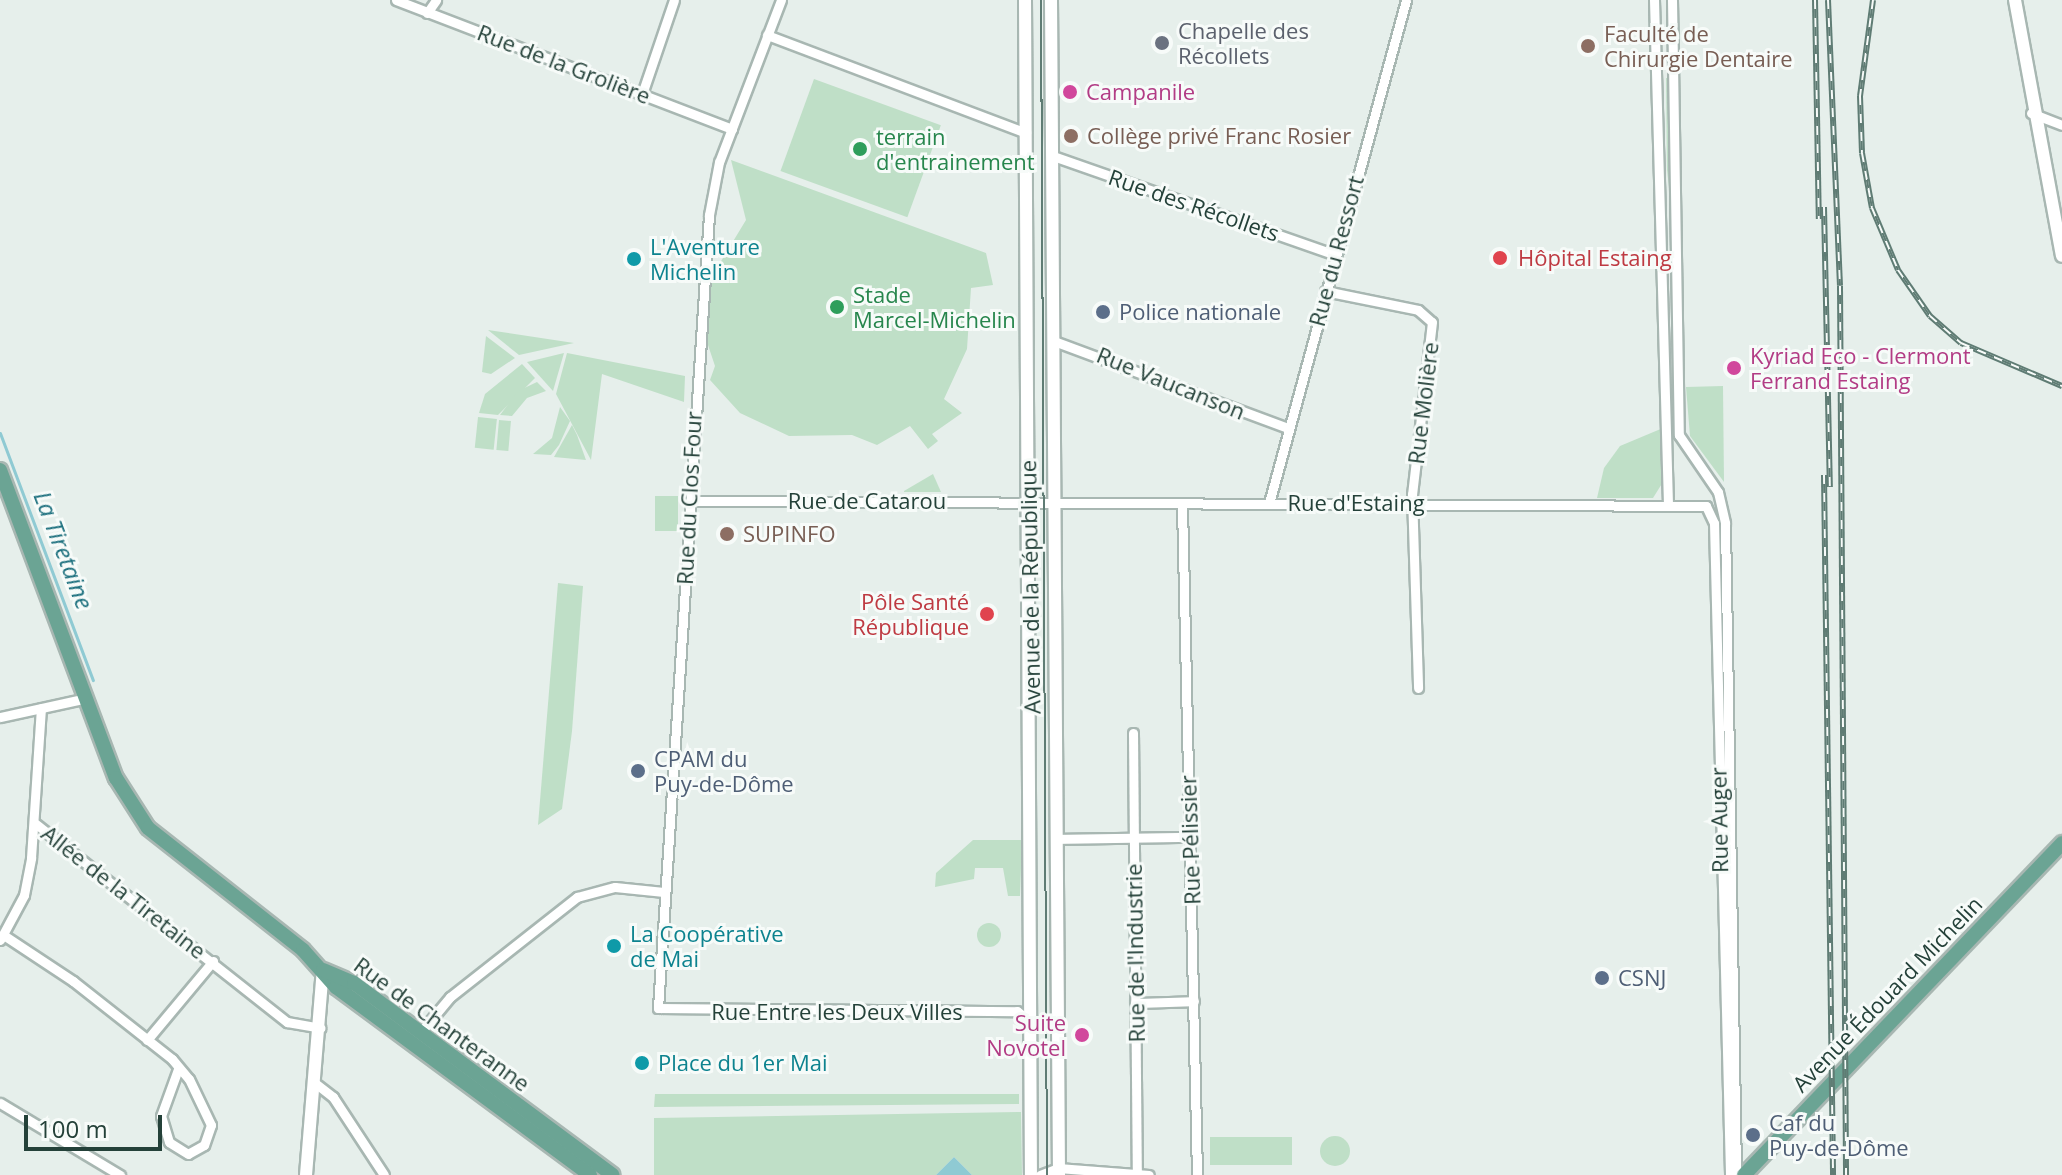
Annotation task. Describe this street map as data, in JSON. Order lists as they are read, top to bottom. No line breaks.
{"streets":{"main road":["Avenue de la République","Avenue Édouard Michelin","Rue de Chanteranne"],"street":["Rue de la Grolière","Rue des Récollets","Rue du Ressort","Rue Vaucanson","Rue Molière","Rue du Clos Four","Rue de Catarou","Rue d'Estaing","Rue Auger","Rue Pélissier","Allée de la Tiretaine","Rue de l'Industrie","Rue Entre les Deux Villes"]},"crossings":[["Rue de la Grolière","Rue du Clos Four"],["Rue des Récollets","Rue du Ressort"],["Rue des Récollets","Avenue de la République"],["Rue du Ressort","Rue Vaucanson"],["Rue du Ressort","Rue Molière"],["Rue du Ressort","Rue d'Estaing"],["Rue Vaucanson","Avenue de la République"],["Rue Molière","Rue d'Estaing"],["Rue du Clos Four","Rue de Catarou"],["Rue du Clos Four","Rue Entre les Deux Villes"],["Rue de Catarou","Rue d'Estaing"],["Rue de Catarou","Avenue de la République"],["Rue d'Estaing","Avenue de la République"],["Rue d'Estaing","Rue Auger"],["Rue d'Estaing","Rue Pélissier"]],"water":["La Tiretaine"],"places":["Chapelle des Récollets","Faculté de Chirurgie Dentaire","Campanile","Collège privé Franc Rosier","terrain d'entrainement","Hôpital Estaing","L'Aventure Michelin","Stade Marcel-Michelin","Police nationale","Kyriad Eco - Clermont Ferrand Estaing","SUPINFO","Pôle Santé République","CPAM du Puy-de-Dôme","La Coopérative de Mai","CSNJ","Suite Novotel","Place du 1er Mai","Caf du Puy-de-Dôme"],"scale_bar":"100 m"}
